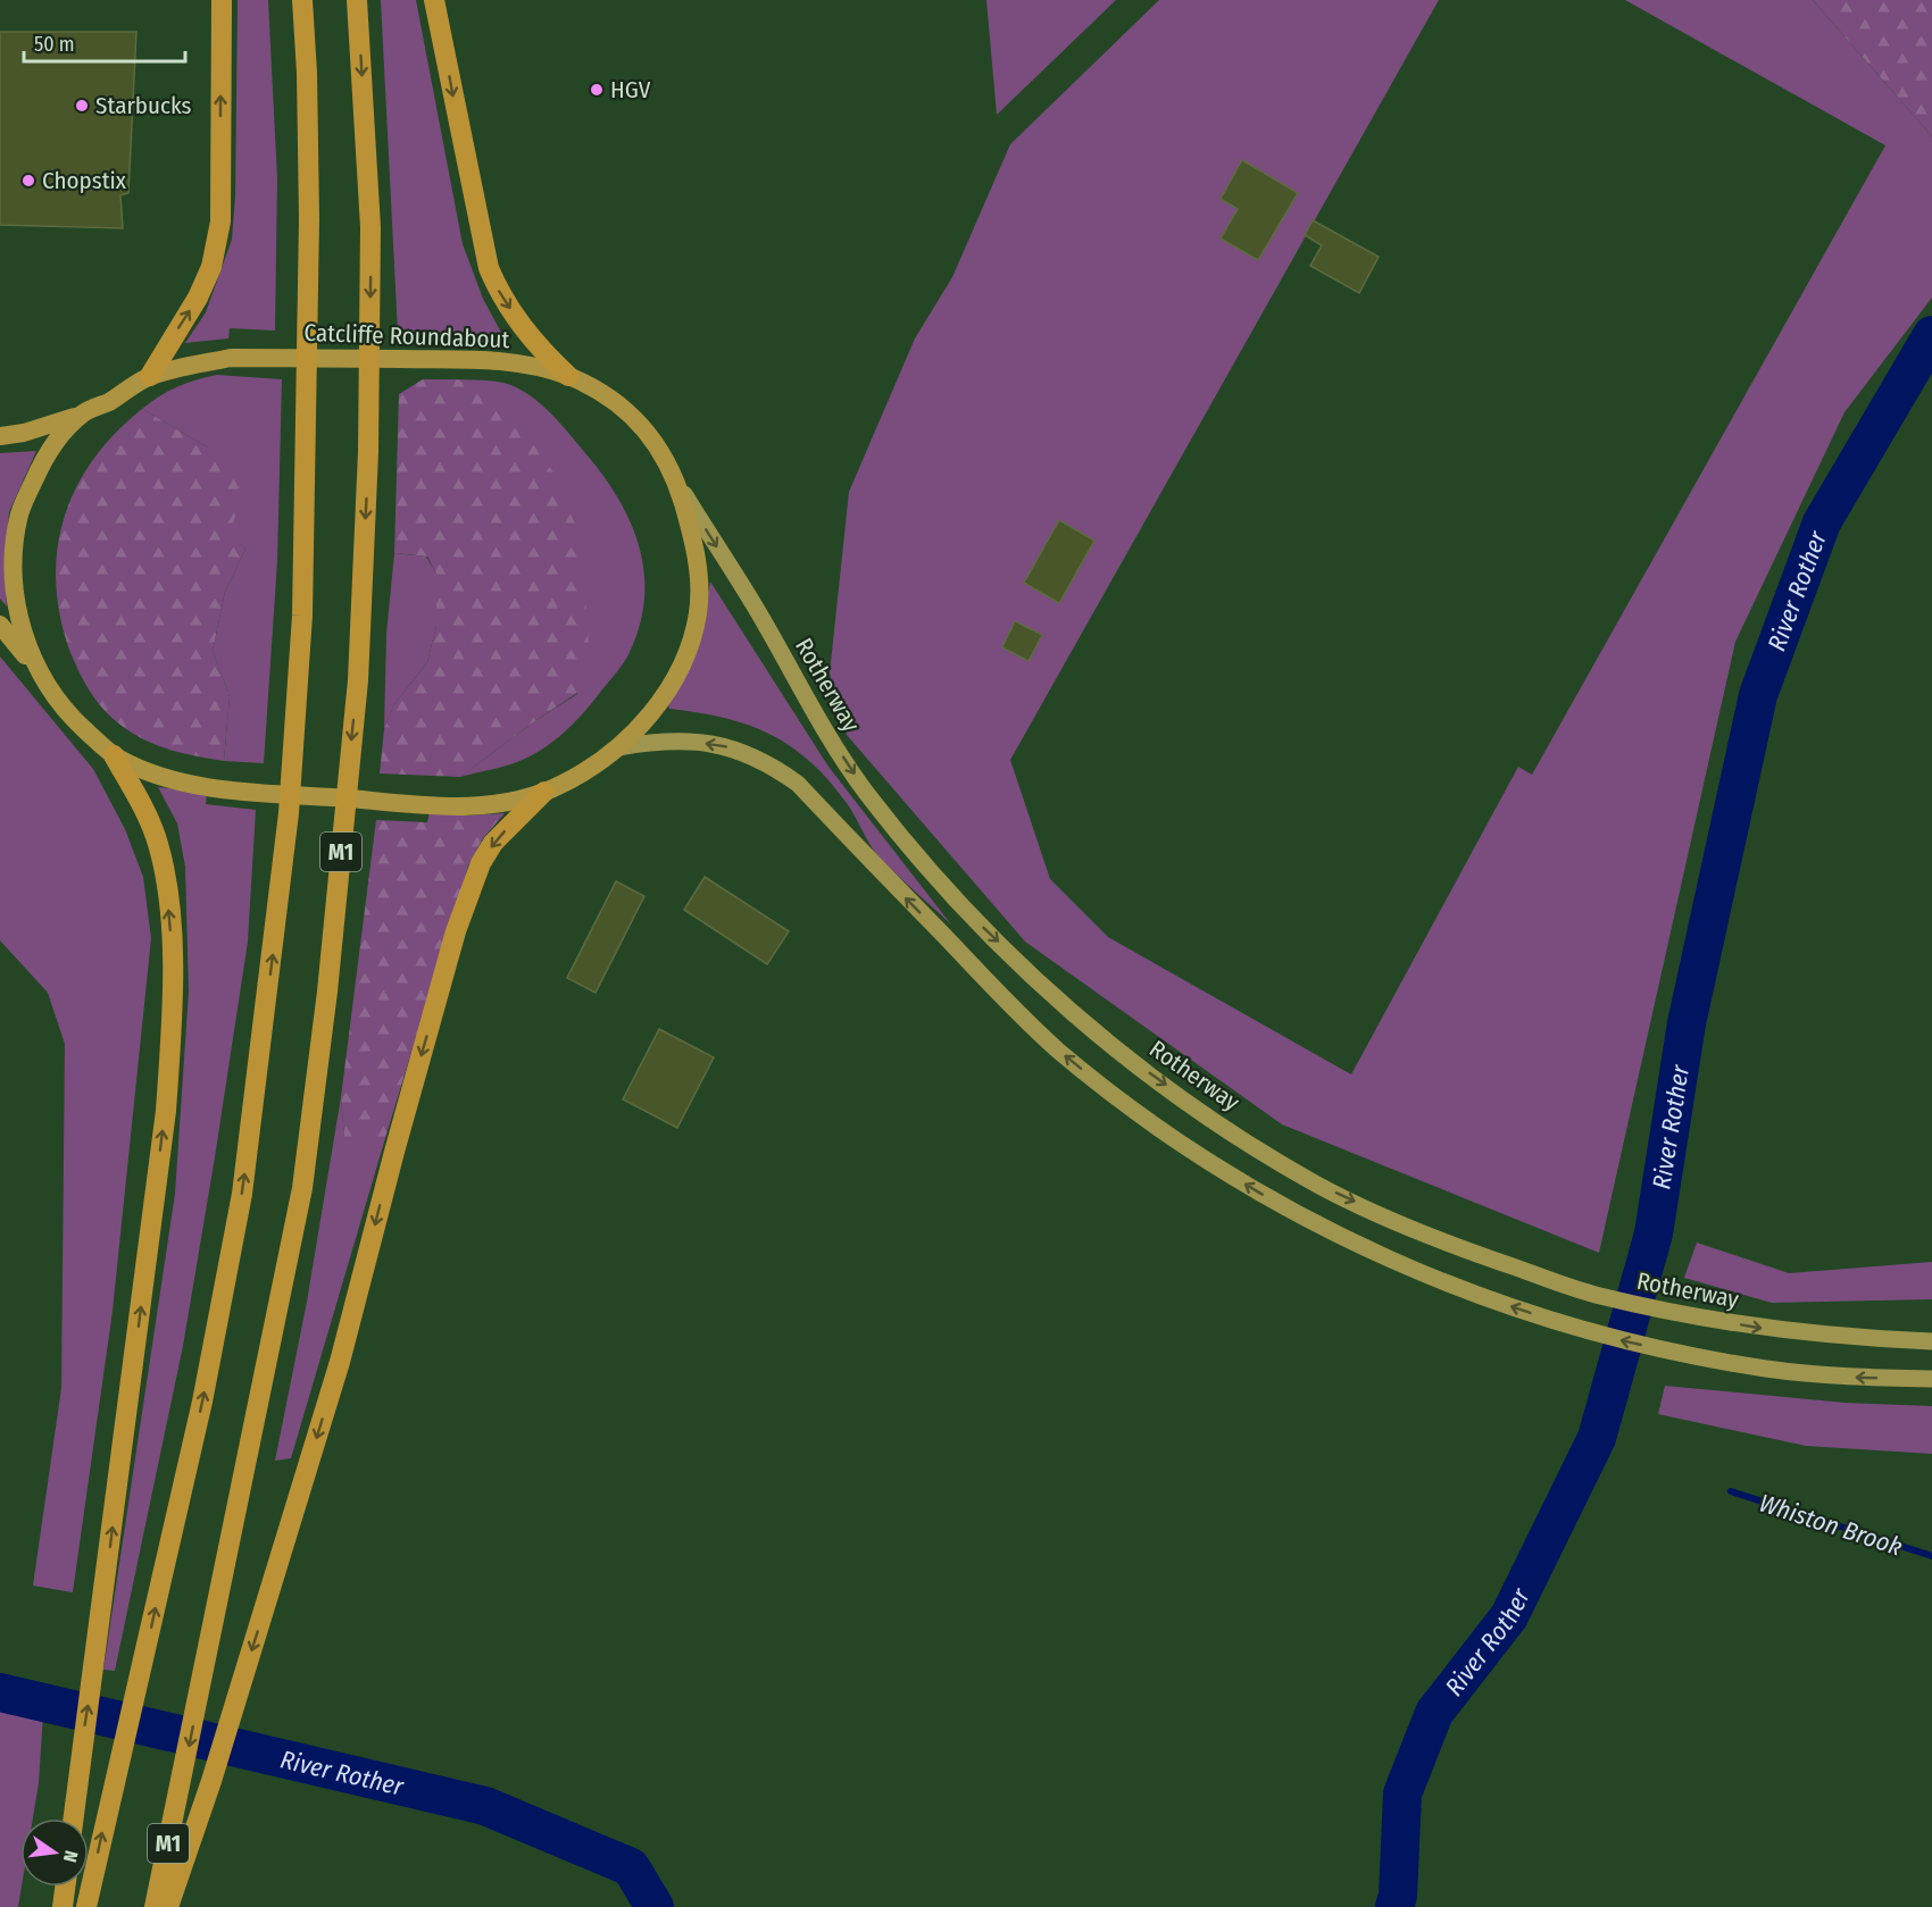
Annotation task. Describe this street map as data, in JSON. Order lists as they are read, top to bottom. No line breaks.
{"streets":{"highway":["Catcliffe Roundabout","M1"],"main road":["Rotherway"]},"crossings":[["Catcliffe Roundabout","Rotherway"]],"water":["River Rother","Whiston Brook"],"places":["HGV","Starbucks","Chopstix"],"scale_bar":"50 m","north":"right"}
